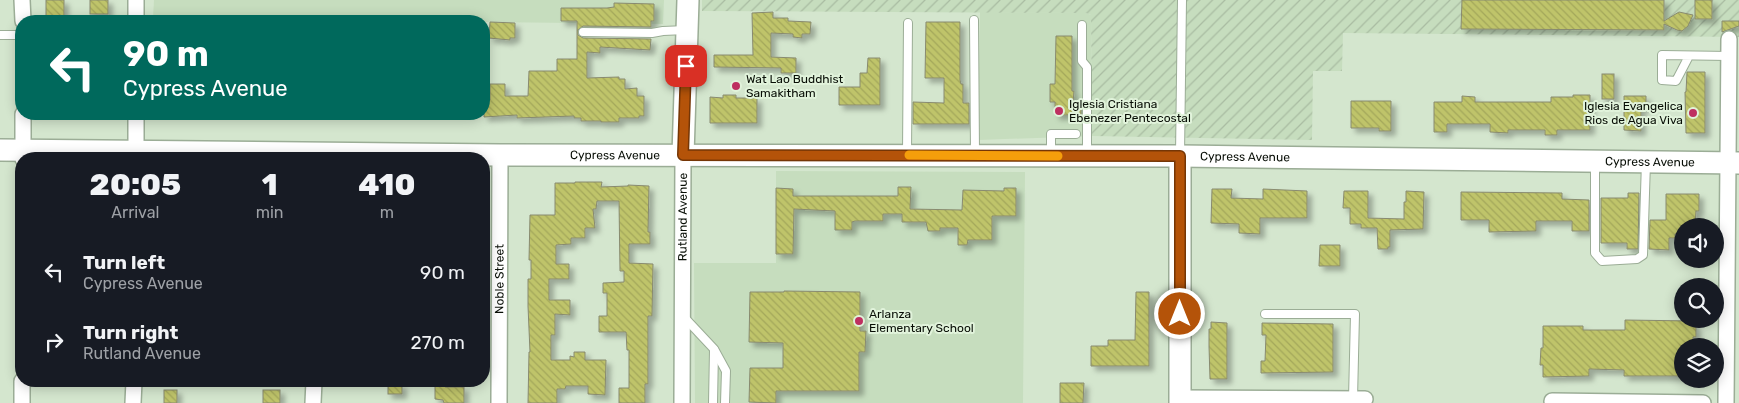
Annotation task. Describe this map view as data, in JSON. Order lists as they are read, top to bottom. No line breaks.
{"streets":{"street":["Cypress Avenue","Rutland Avenue","Noble Street"]},"crossings":[["Cypress Avenue","Rutland Avenue"],["Cypress Avenue","Noble Street"]],"places":["Wat Lao Buddhist Samakitham","Iglesia Cristiana Ebenezer Pentecostal","Iglesia Evangelica Rios de Agua Viva","Arlanza Elementary School"],"page":{"turn":["90 m","Cypress Avenue"],"eta":["20:05","Arrival","1","min","410","m"],"list":[{"name":"Turn left","note":"Cypress Avenue","value":"90 m"},{"name":"Turn right","note":"Rutland Avenue","value":"270 m"}]}}
